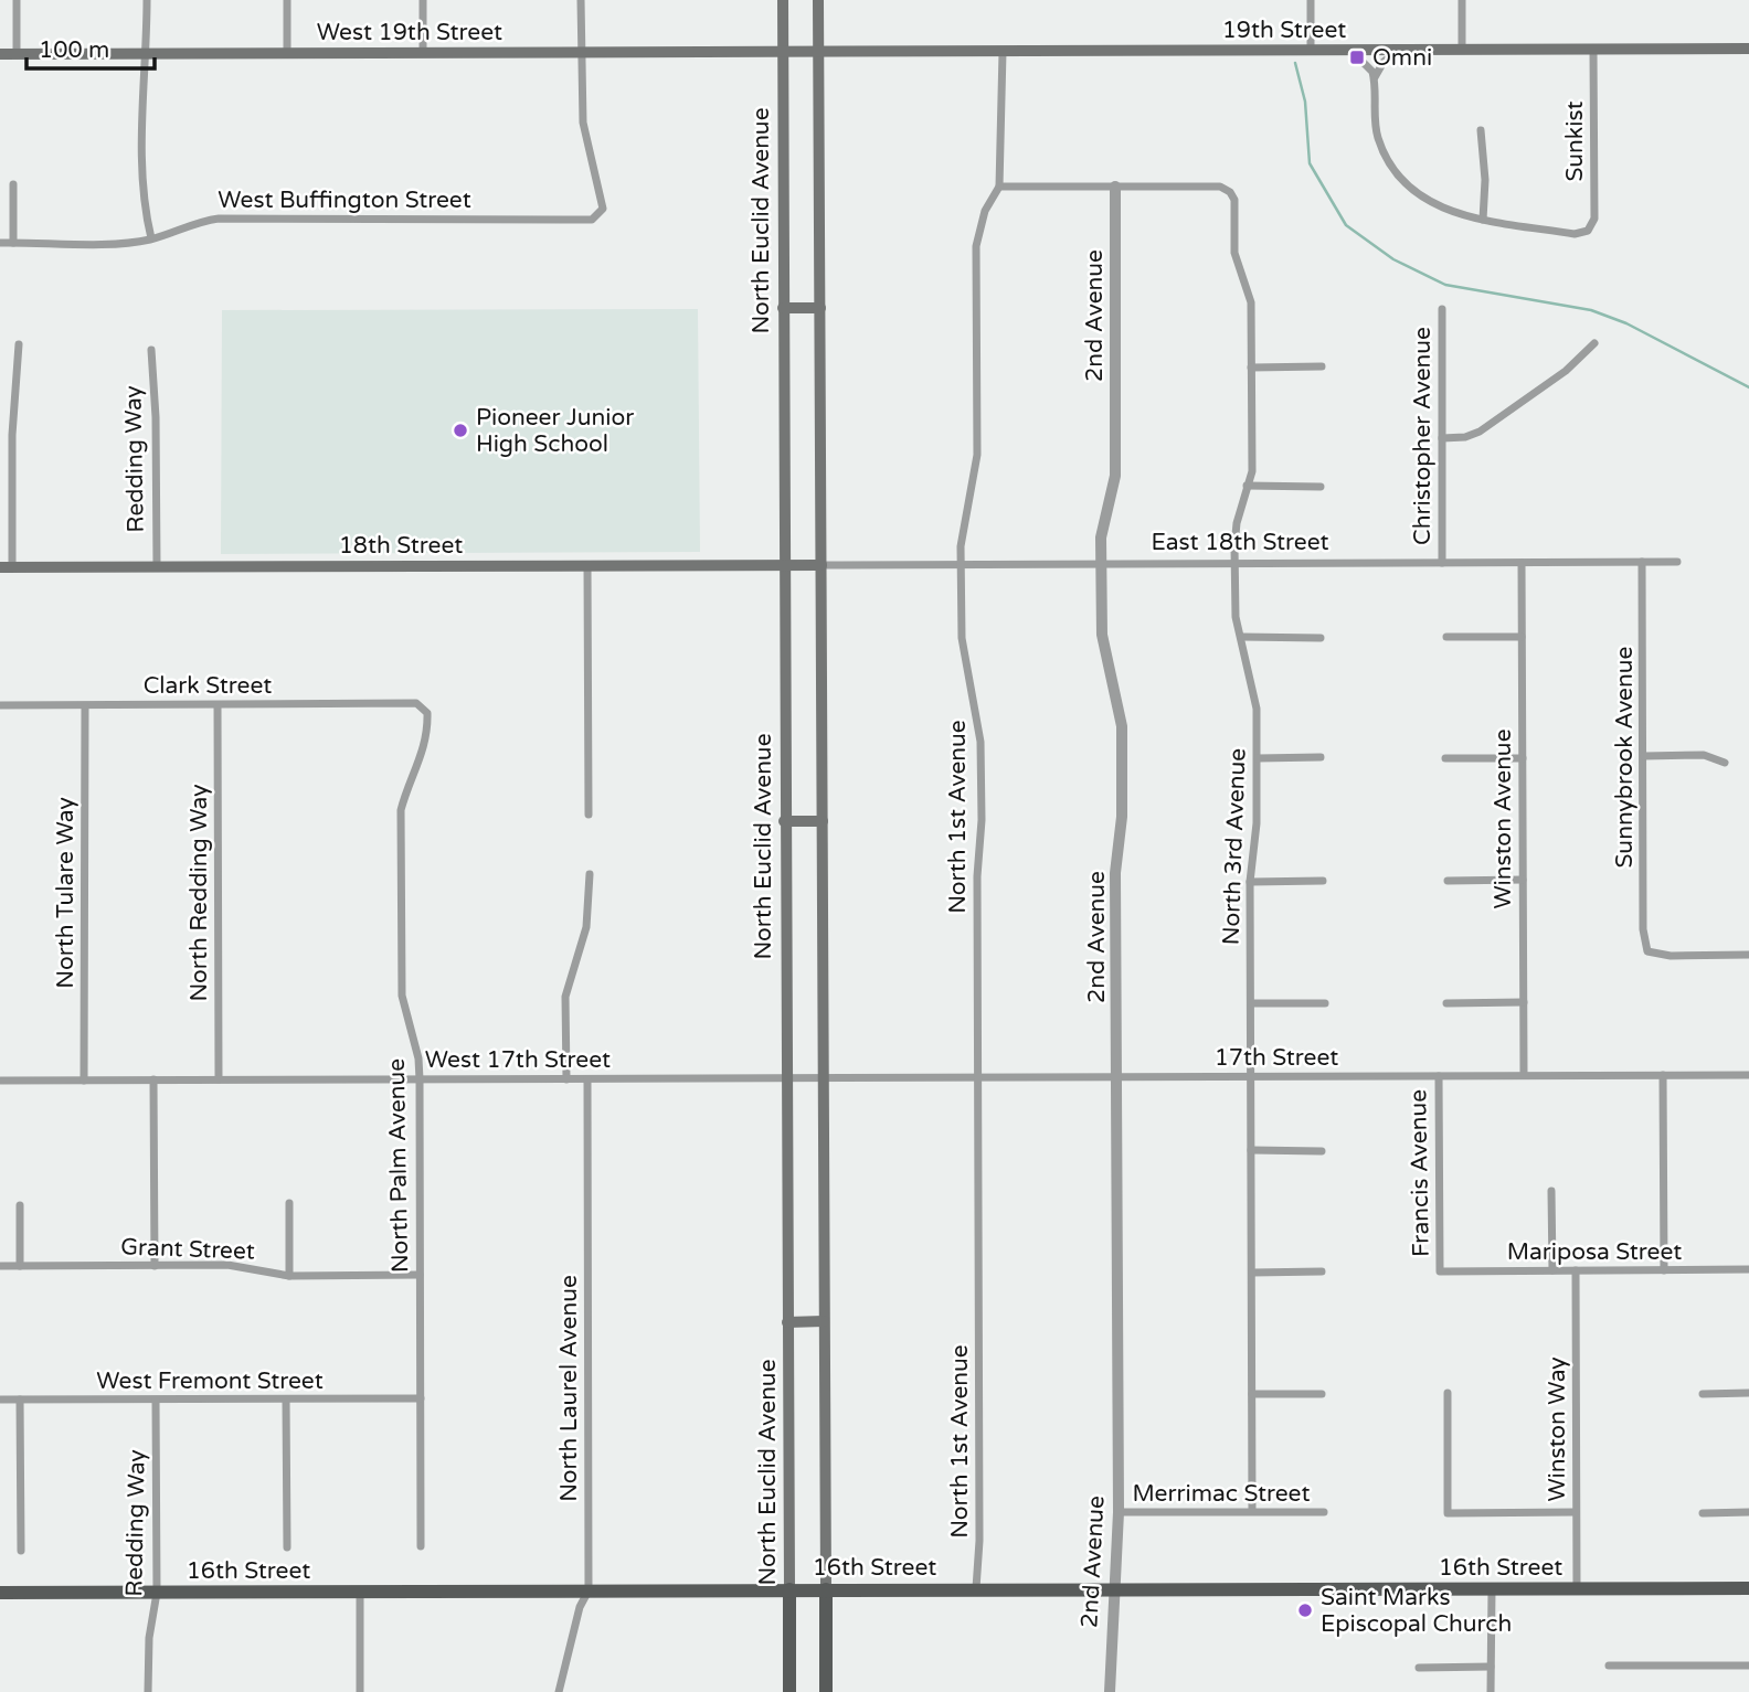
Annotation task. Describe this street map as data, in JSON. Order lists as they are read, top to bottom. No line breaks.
{"streets":{"main road":["19th Street","West 19th Street","North Euclid Avenue","East 18th Street","18th Street","16th Street"],"street":["Sunkist","West Buffington Street","2nd Avenue","Christopher Avenue","Redding Way","Clark Street","Sunnybrook Avenue","North 1st Avenue","Winston Avenue","North 3rd Avenue","North Tulare Way","North Redding Way","17th Street","West 17th Street","North Palm Avenue","Francis Avenue","Grant Street","Mariposa Street","West Fremont Street","North Laurel Avenue","Winston Way","Merrimac Street"]},"crossings":[["19th Street","West 19th Street"],["19th Street","Sunkist"],["19th Street","North 1st Avenue"],["West 19th Street","West Buffington Street"],["West 19th Street","North Euclid Avenue"],["North Euclid Avenue","18th Street"],["North Euclid Avenue","West 17th Street"],["North Euclid Avenue","16th Street"],["2nd Avenue","East 18th Street"],["2nd Avenue","North 3rd Avenue"],["2nd Avenue","17th Street"],["2nd Avenue","Merrimac Street"],["2nd Avenue","16th Street"],["Christopher Avenue","East 18th Street"],["Redding Way","18th Street"],["Redding Way","West Fremont Street"],["Redding Way","16th Street"],["East 18th Street","18th Street"],["East 18th Street","Sunnybrook Avenue"],["East 18th Street","North 1st Avenue"],["East 18th Street","Winston Avenue"],["East 18th Street","North 3rd Avenue"],["Clark Street","North Tulare Way"],["Clark Street","North Redding Way"],["Clark Street","North Palm Avenue"],["North 1st Avenue","17th Street"],["North 1st Avenue","16th Street"],["Winston Avenue","17th Street"],["North 3rd Avenue","17th Street"],["North 3rd Avenue","Merrimac Street"],["North Tulare Way","West 17th Street"],["North Redding Way","West 17th Street"],["17th Street","West 17th Street"],["17th Street","Francis Avenue"],["West 17th Street","North Palm Avenue"],["West 17th Street","North Laurel Avenue"],["North Palm Avenue","Grant Street"],["North Palm Avenue","West Fremont Street"],["Francis Avenue","Mariposa Street"],["Mariposa Street","Winston Way"],["North Laurel Avenue","16th Street"],["Winston Way","16th Street"]],"places":{"transit":["Omni"],"other":["Pioneer Junior High School","Saint Marks Episcopal Church"]},"scale_bar":"100 m"}
